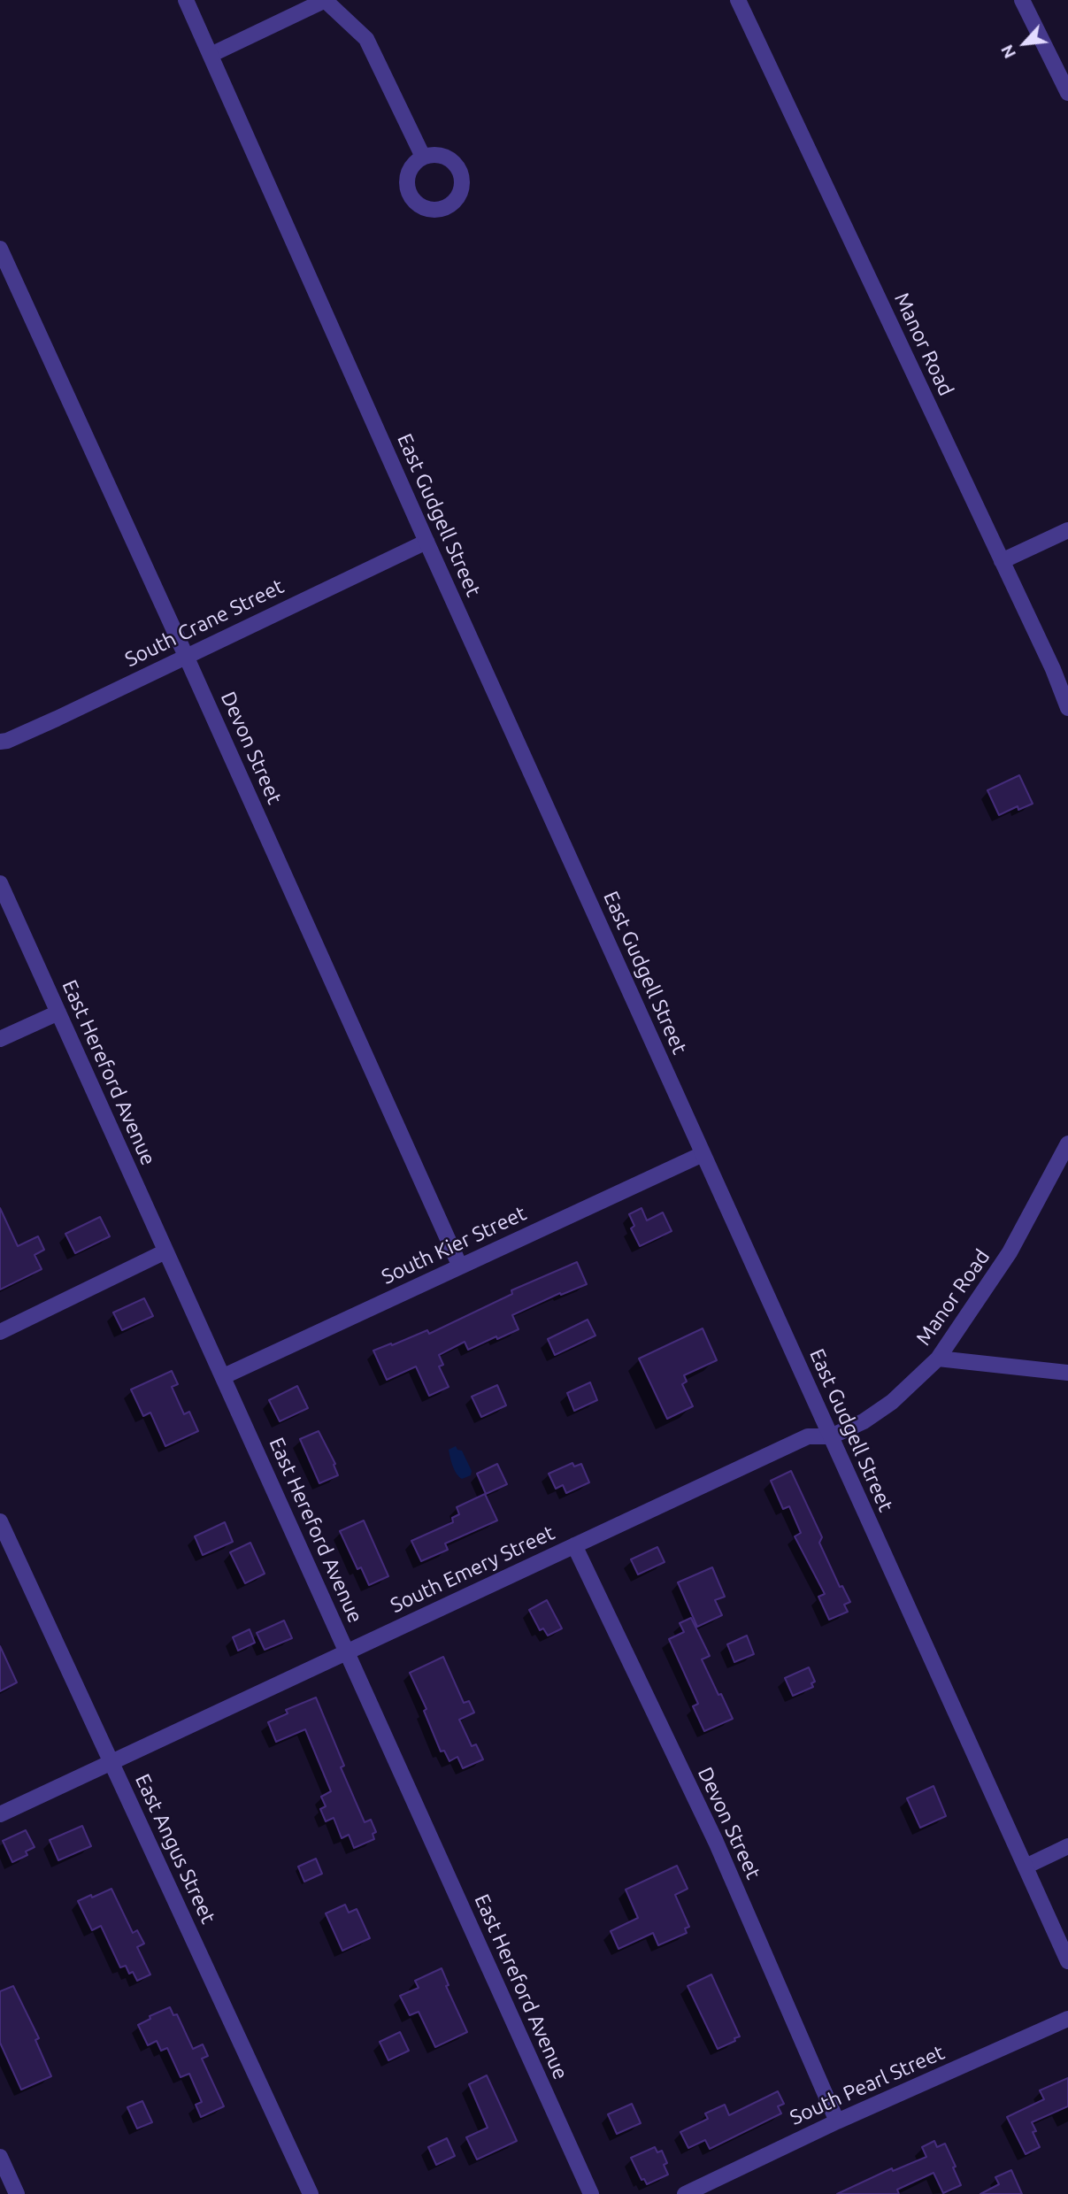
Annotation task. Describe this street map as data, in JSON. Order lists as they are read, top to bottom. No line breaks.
{"streets":{"street":["Manor Road","East Gudgell Street","South Crane Street","Devon Street","East Hereford Avenue","South Kier Street","South Emery Street","East Angus Street","South Pearl Street"]},"crossings":[["Manor Road","East Gudgell Street"],["Manor Road","South Emery Street"],["East Gudgell Street","South Crane Street"],["East Gudgell Street","South Kier Street"],["East Gudgell Street","South Emery Street"],["South Crane Street","Devon Street"],["Devon Street","South Kier Street"],["Devon Street","South Emery Street"],["Devon Street","South Pearl Street"],["East Hereford Avenue","South Kier Street"],["East Hereford Avenue","South Emery Street"],["South Emery Street","East Angus Street"]],"north":"bottom left"}
